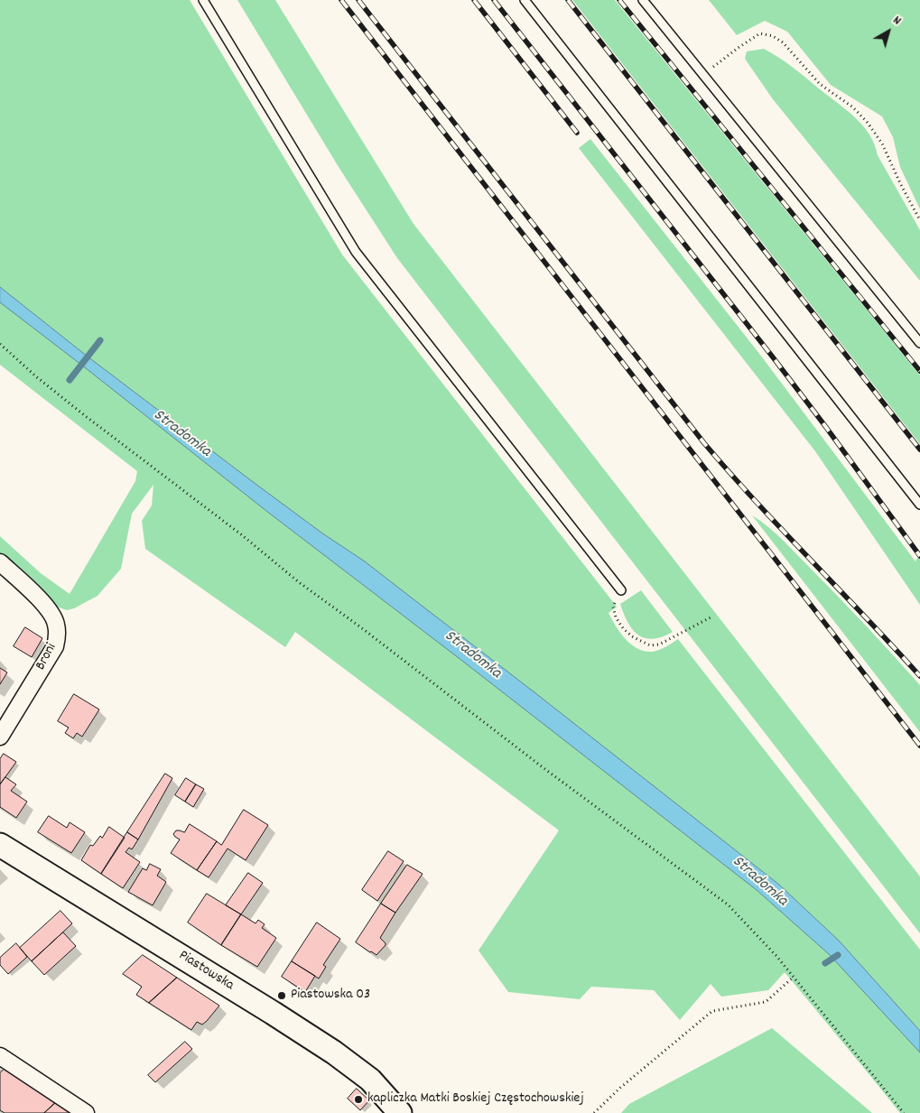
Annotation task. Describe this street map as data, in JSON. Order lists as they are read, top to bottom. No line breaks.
{"streets":{"street":["Broni","Piastowska"]},"water":["Stradomka"],"places":["Piastowska 03","kapliczka Matki Boskiej Częstochowskiej"],"north":"top right"}
